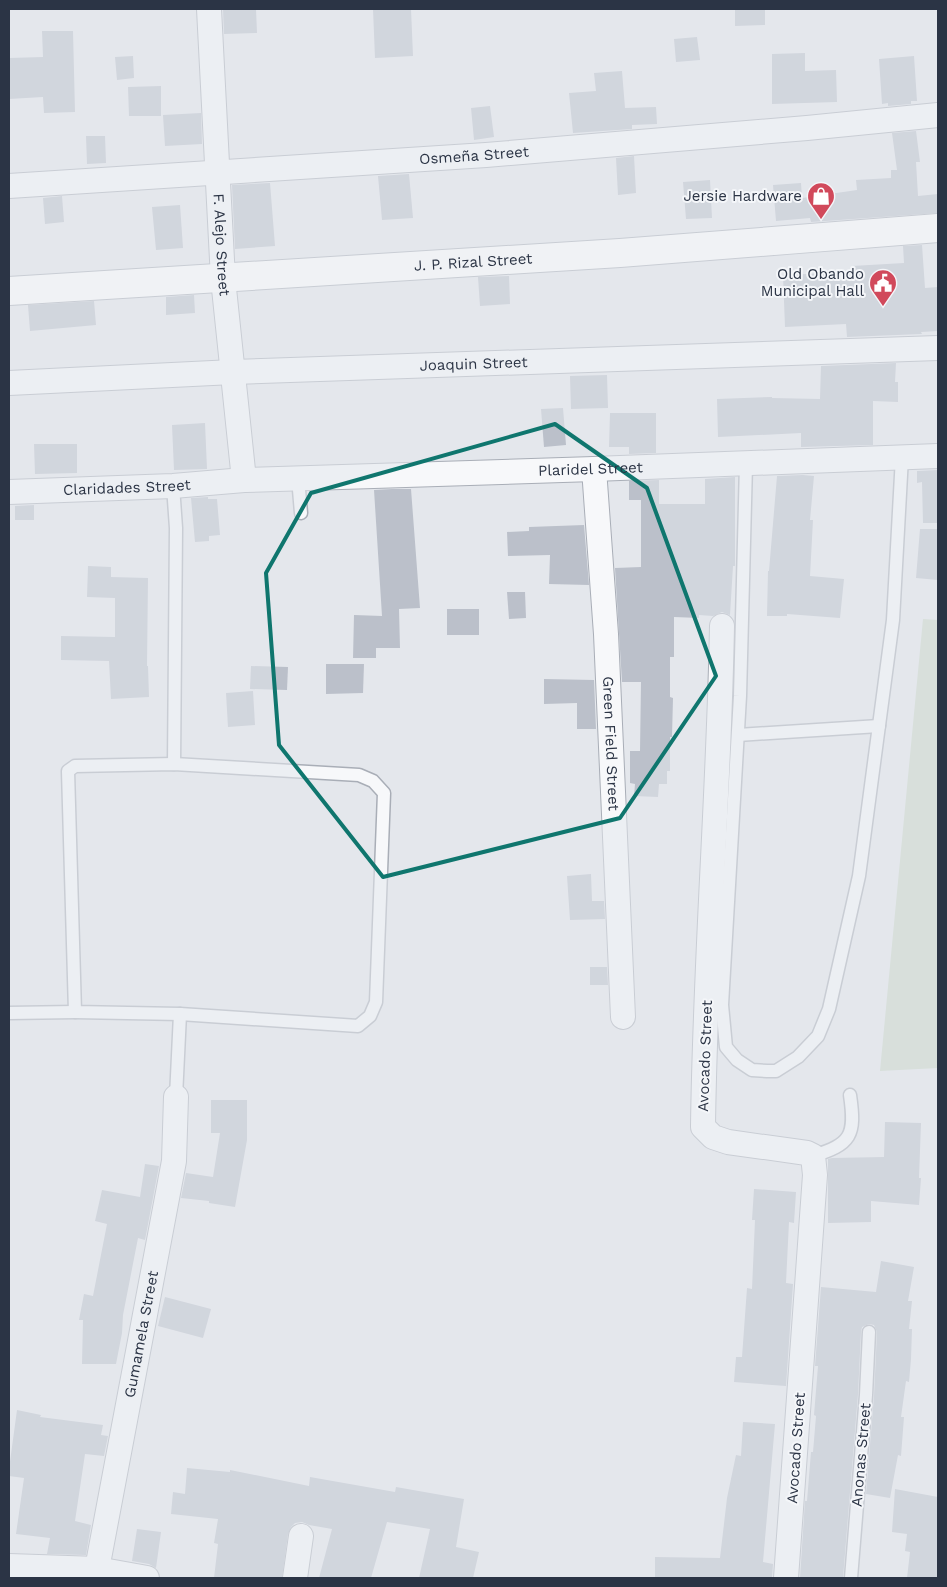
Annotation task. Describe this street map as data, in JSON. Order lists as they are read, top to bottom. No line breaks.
{"streets":{"main road":["J. P. Rizal Street"],"street":["Osmeña Street","F. Alejo Street","Joaquin Street","Plaridel Street","Claridades Street","Green Field Street","Avocado Street","Gumamela Street"],"lane":["Anonas Street"]},"crossings":[["Osmeña Street","F. Alejo Street"],["F. Alejo Street","J. P. Rizal Street"],["F. Alejo Street","Joaquin Street"],["F. Alejo Street","Plaridel Street"],["F. Alejo Street","Claridades Street"],["Plaridel Street","Claridades Street"],["Plaridel Street","Green Field Street"]],"places":{"shop":["Jersie Hardware"],"public building":["Old Obando Municipal Hall"]}}
